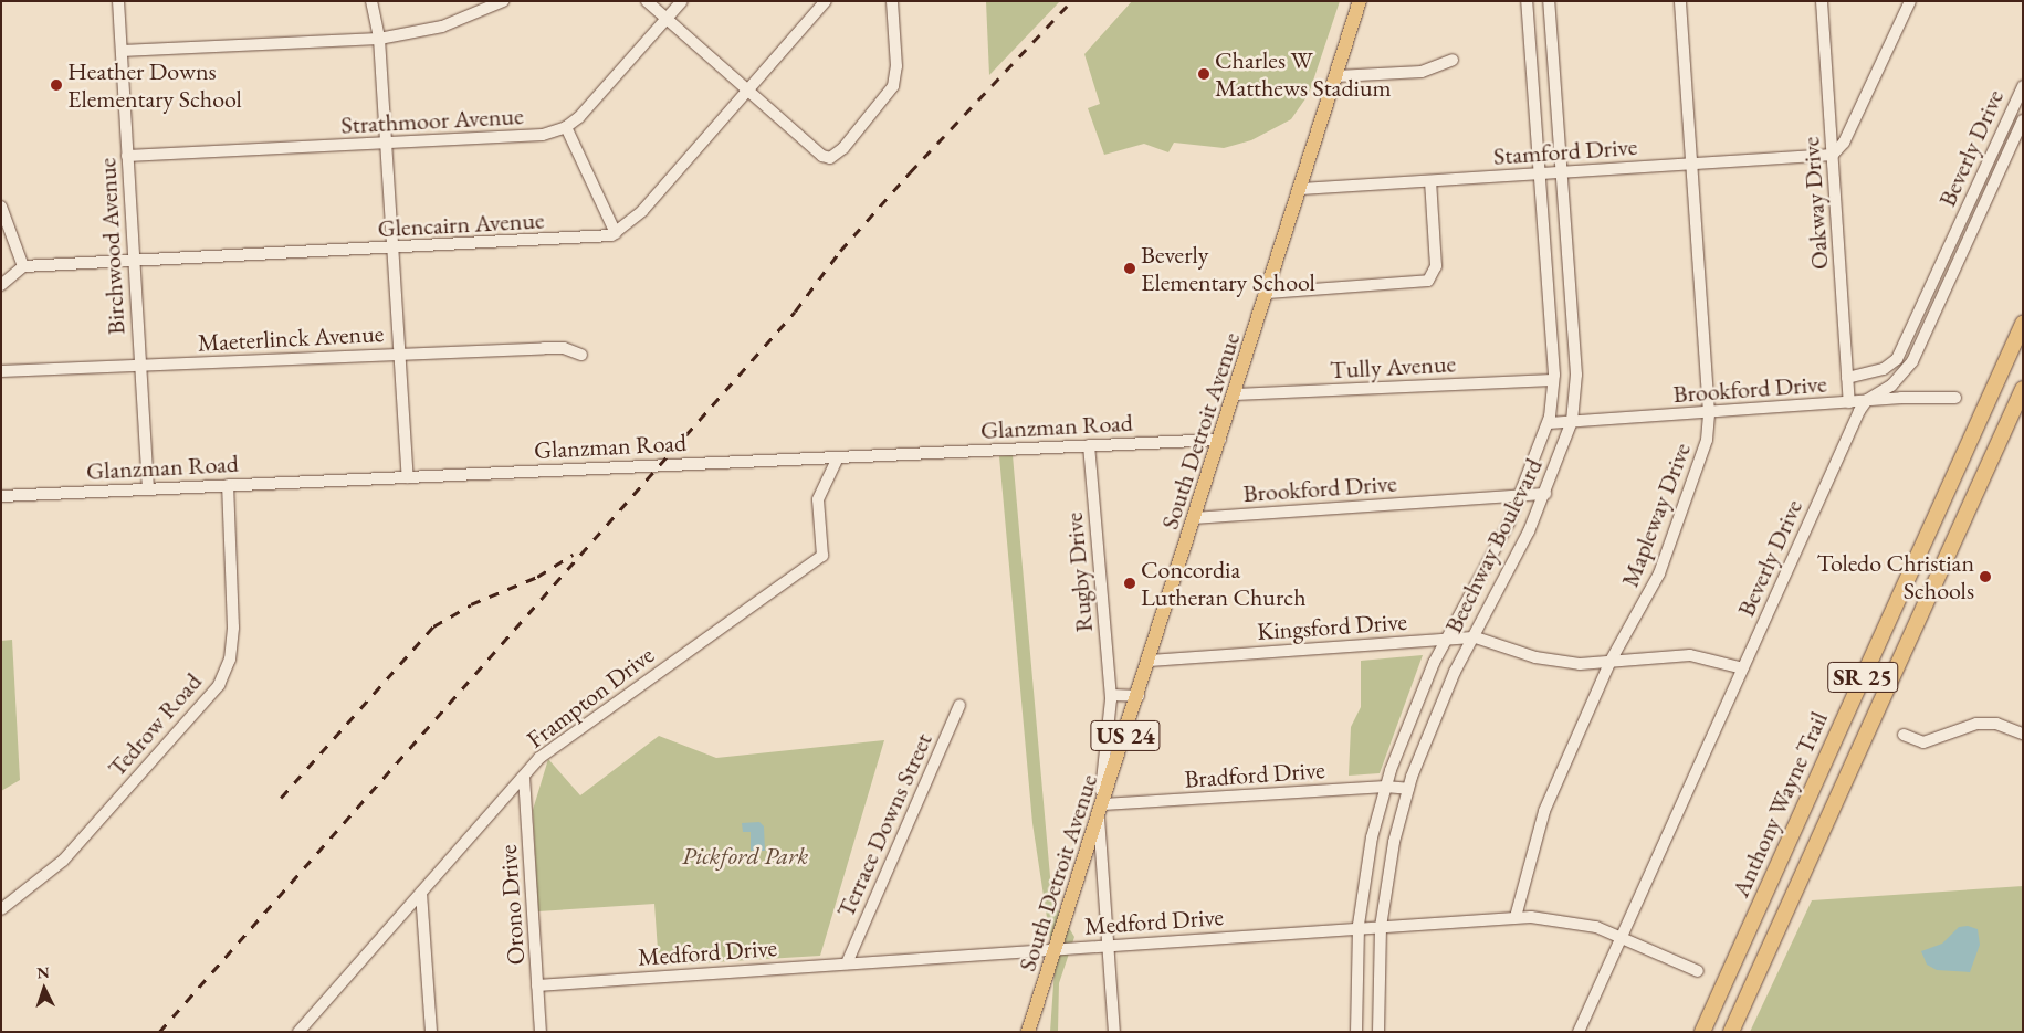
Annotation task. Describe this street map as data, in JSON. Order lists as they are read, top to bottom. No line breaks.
{"streets":{"highway":["SR 25","Anthony Wayne Trail"],"main road":["South Detroit Avenue","US 24"],"street":["Strathmoor Avenue","Beverly Drive","Stamford Drive","Oakway Drive","Glencairn Avenue","Birchwood Avenue","Maeterlinck Avenue","Tully Avenue","Brookford Drive","Glanzman Road","Mapleway Drive","Beechway Boulevard","Rugby Drive","Kingsford Drive","Frampton Drive","Tedrow Road","Bradford Drive","Terrace Downs Street","Orono Drive","Medford Drive"]},"crossings":[["Strathmoor Avenue","Birchwood Avenue"],["Beverly Drive","Oakway Drive"],["Beverly Drive","Brookford Drive"],["Beverly Drive","Kingsford Drive"],["Beverly Drive","Medford Drive"],["Stamford Drive","Oakway Drive"],["Stamford Drive","South Detroit Avenue"],["Stamford Drive","Mapleway Drive"],["Stamford Drive","Beechway Boulevard"],["Oakway Drive","Brookford Drive"],["Glencairn Avenue","Birchwood Avenue"],["Birchwood Avenue","Maeterlinck Avenue"],["Birchwood Avenue","Glanzman Road"],["Tully Avenue","South Detroit Avenue"],["Tully Avenue","Beechway Boulevard"],["Brookford Drive","South Detroit Avenue"],["Brookford Drive","Mapleway Drive"],["Brookford Drive","Beechway Boulevard"],["Glanzman Road","South Detroit Avenue"],["Glanzman Road","Rugby Drive"],["Glanzman Road","Frampton Drive"],["Glanzman Road","Tedrow Road"],["South Detroit Avenue","Rugby Drive"],["South Detroit Avenue","Kingsford Drive"],["South Detroit Avenue","Bradford Drive"],["South Detroit Avenue","Medford Drive"],["Mapleway Drive","Kingsford Drive"],["Mapleway Drive","Medford Drive"],["Beechway Boulevard","Kingsford Drive"],["Beechway Boulevard","Bradford Drive"],["Beechway Boulevard","Medford Drive"],["Rugby Drive","Medford Drive"],["Frampton Drive","Orono Drive"],["Terrace Downs Street","Medford Drive"],["Orono Drive","Medford Drive"]],"parks":["Pickford Park"],"places":["Charles W Matthews Stadium","Heather Downs Elementary School","Beverly Elementary School","Toledo Christian Schools","Concordia Lutheran Church"],"north":"top"}
